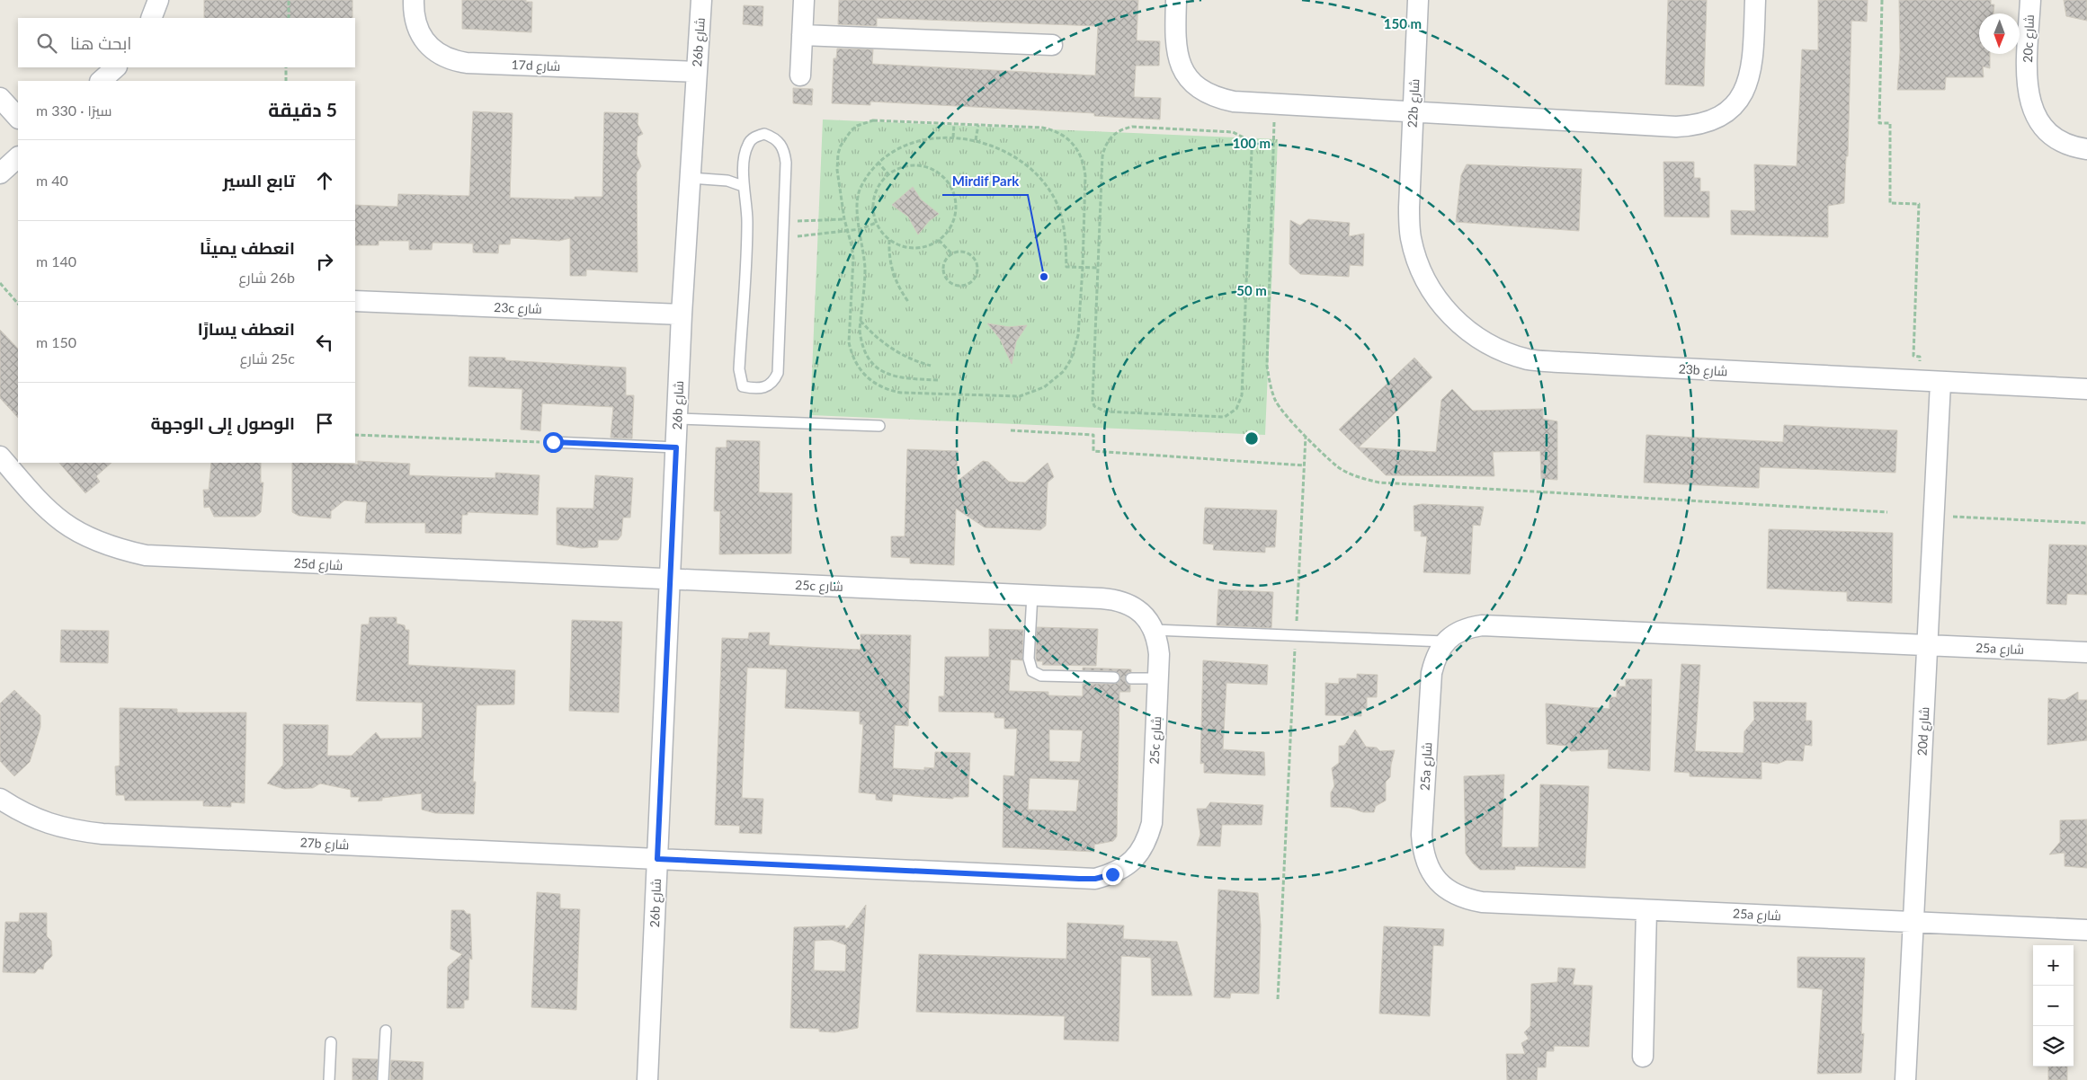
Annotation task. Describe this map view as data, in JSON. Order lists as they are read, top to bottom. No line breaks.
{"streets":{"street":["20c شارع","26b شارع","17d شارع","22b شارع","23c شارع","23b شارع","25d شارع","25c شارع","25a شارع","20d شارع","27b شارع"]},"crossings":[["26b شارع","17d شارع"],["26b شارع","23c شارع"],["26b شارع","25d شارع"],["26b شارع","25c شارع"],["26b شارع","27b شارع"],["22b شارع","23b شارع"],["23b شارع","20d شارع"],["25d شارع","25c شارع"],["25c شارع","27b شارع"],["25a شارع","20d شارع"]],"places":["Mirdif Park"],"north":"bottom","page":{"search":"ابحث هنا","heading":["5 دقيقة","سيرًا · 330 m"],"list":[["تابع السير","40 m"],["انعطف يمينًا","26b شارع","140 m"],["انعطف يسارًا","25c شارع","150 m"],"الوصول إلى الوجهة"],"map_buttons":["+","−"]},"rings":["150 m","100 m","50 m"]}
